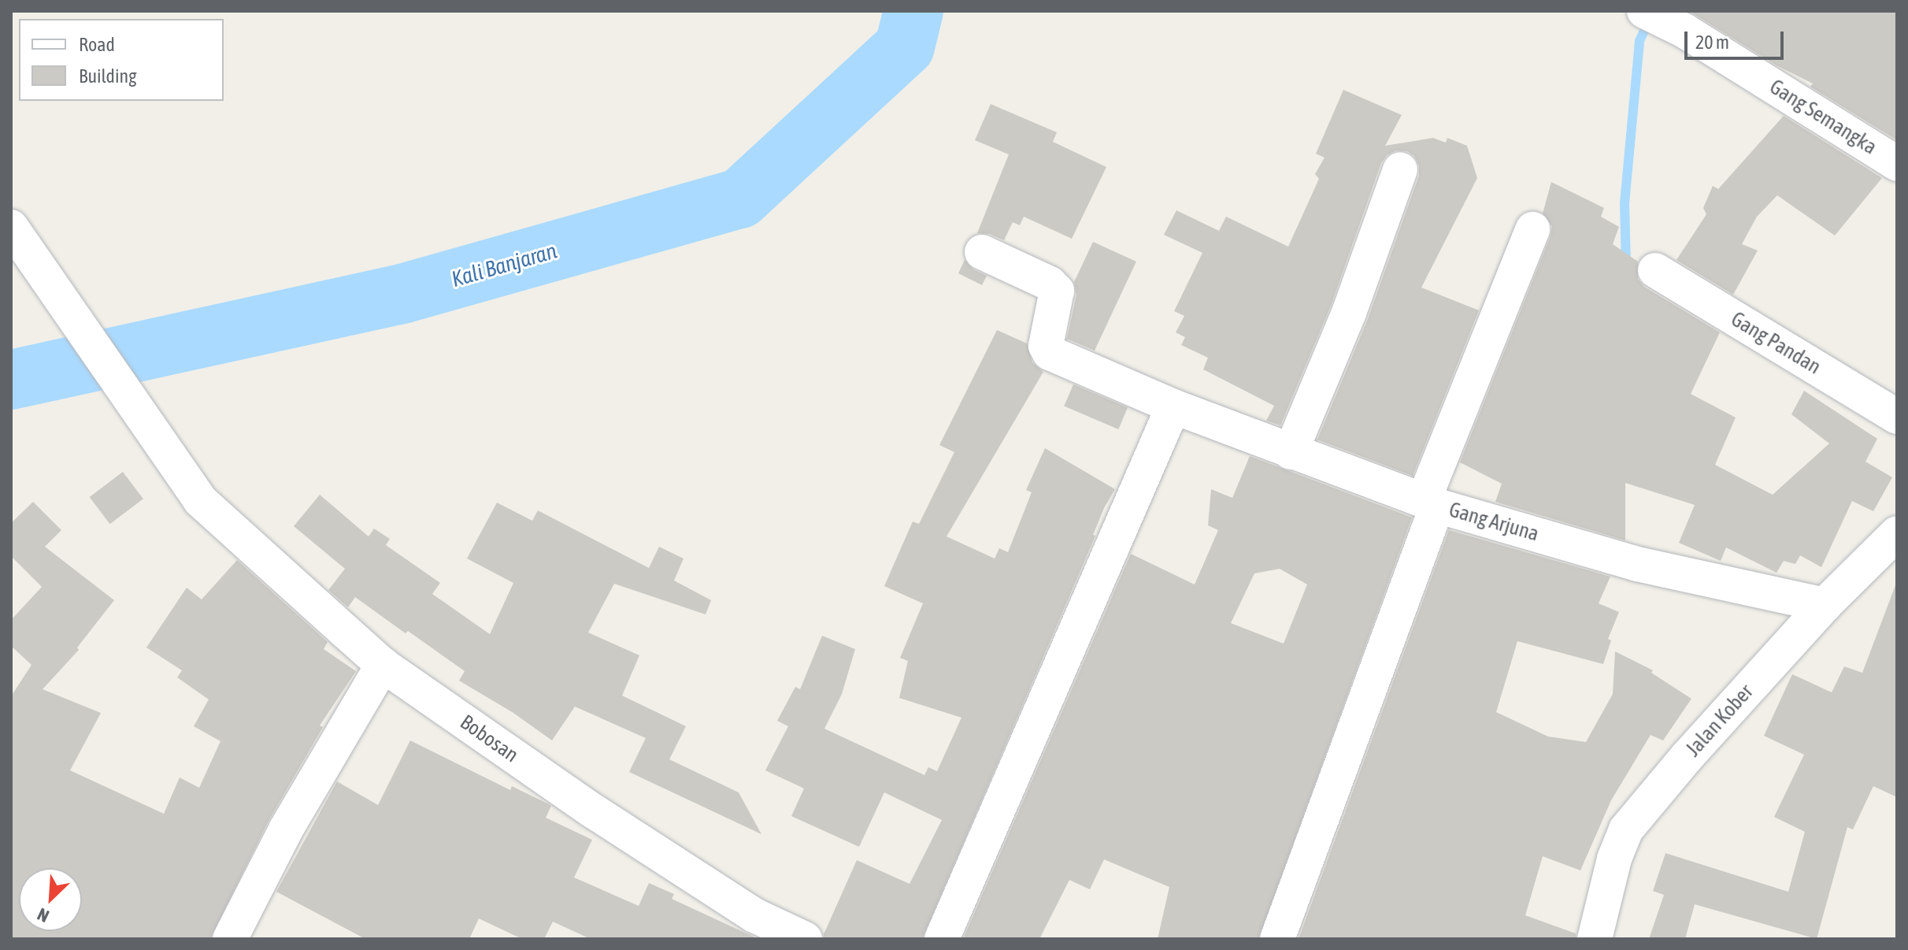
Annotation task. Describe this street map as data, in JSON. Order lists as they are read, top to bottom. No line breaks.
{"streets":{"street":["Gang Semangka","Gang Pandan","Gang Arjuna","Jalan Kober","Bobosan"]},"crossings":[["Gang Arjuna","Jalan Kober"]],"water":["Kali Banjaran"],"legend":["Road","Building"],"scale_bar":"20 m","north":"bottom left"}
